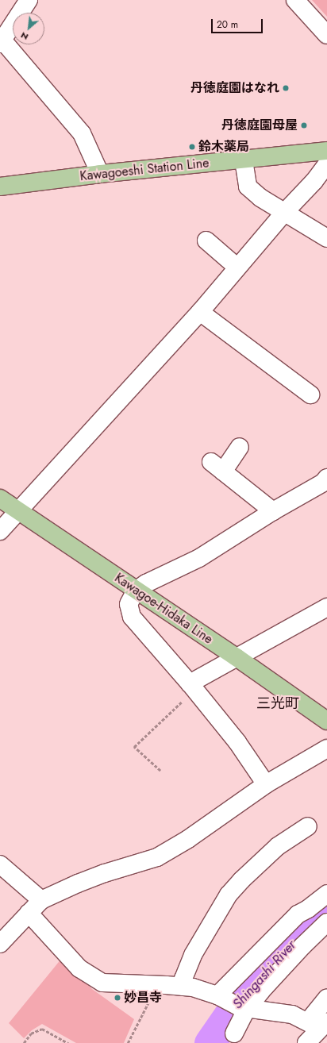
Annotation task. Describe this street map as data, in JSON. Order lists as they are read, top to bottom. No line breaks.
{"streets":{"main road":["Kawagoeshi Station Line","Kawagoe-Hidaka Line"]},"districts":["三光町"],"water":["Shingashi River"],"places":["丹徳庭園はなれ","丹徳庭園母屋","鈴木薬局","妙昌寺"],"scale_bar":"20 m","north":"bottom left"}
